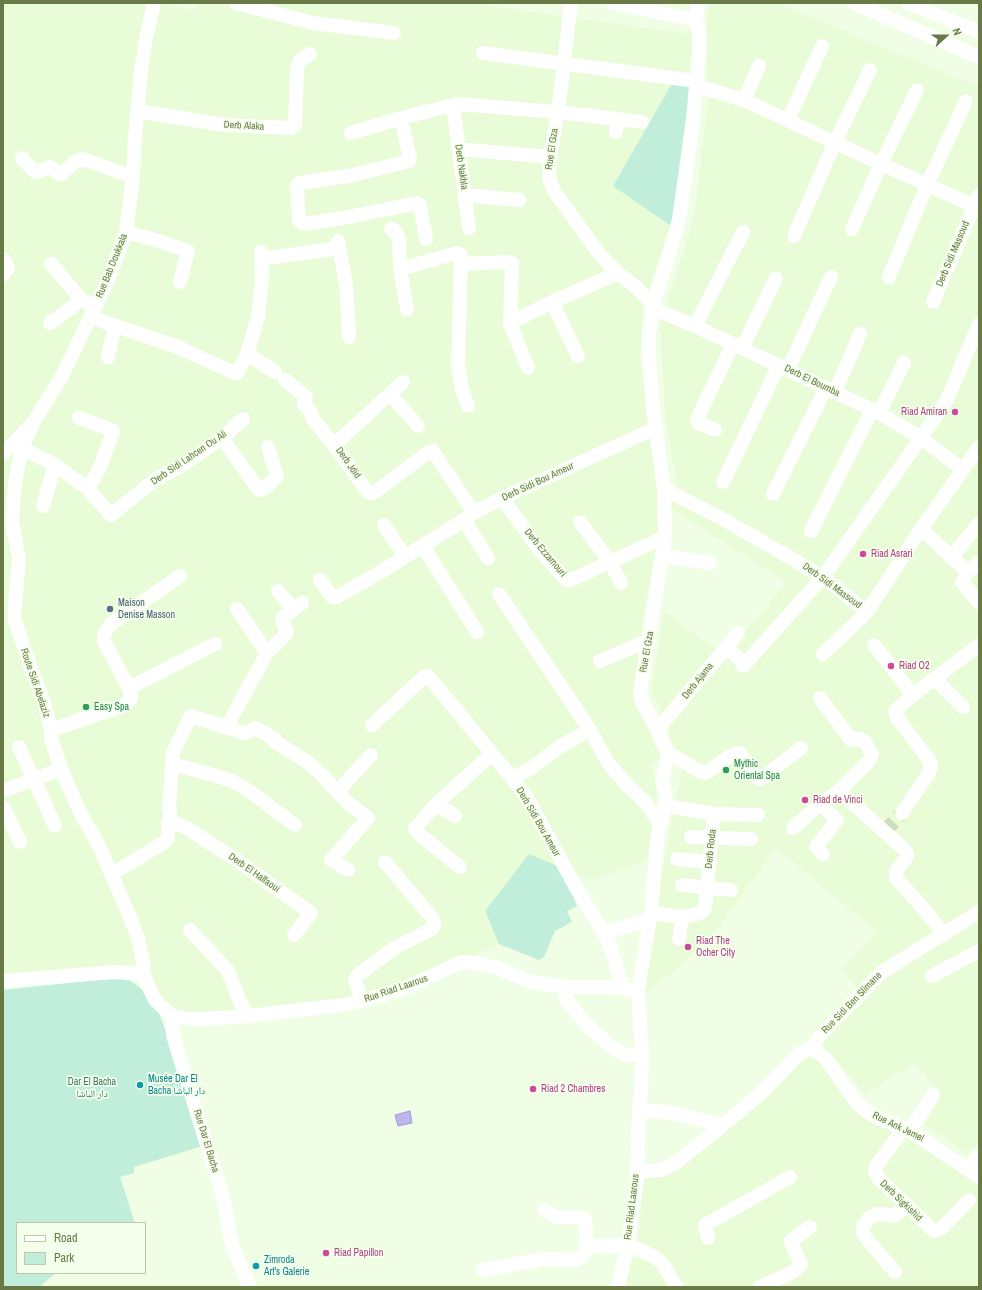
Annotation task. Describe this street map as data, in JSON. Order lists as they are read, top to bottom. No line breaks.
{"streets":{"street":["Derb Alaka","Rue El Gza","Derb Nakhla","Derb Sidi Massoud","Rue Bab Doukkala","Derb El Boumba","Derb Sidi Lahcen Ou Ali","Derb Jdid","Derb Sidi Bou Ameur","Derb Ezzamouri","Derb Ajama","Route Sidi Abelaziz","Derb Roda","Derb El Halfaoui","Rue Riad Laarous","Rue Sidi Ben Slimane","Rue Ank Jemel","Rue Dar El Bacha","Derb Sigkishid"]},"crossings":[["Derb Alaka","Rue Bab Doukkala"],["Rue El Gza","Derb Sidi Massoud"],["Rue El Gza","Derb El Boumba"],["Rue El Gza","Derb Sidi Bou Ameur"],["Rue El Gza","Derb Ezzamouri"],["Rue El Gza","Derb Ajama"],["Derb Sidi Massoud","Derb El Boumba"],["Rue Bab Doukkala","Route Sidi Abelaziz"],["Derb Sidi Lahcen Ou Ali","Route Sidi Abelaziz"],["Derb Jdid","Derb Sidi Bou Ameur"],["Derb Sidi Bou Ameur","Derb Ezzamouri"],["Derb Sidi Bou Ameur","Rue Riad Laarous"],["Rue Riad Laarous","Rue Sidi Ben Slimane"],["Rue Riad Laarous","Rue Dar El Bacha"],["Rue Sidi Ben Slimane","Rue Ank Jemel"],["Rue Ank Jemel","Derb Sigkishid"]],"parks":["Dar El Bacha دار الباشا"],"places":["Riad Amiran","Riad Asrari","Maison Denise Masson","Riad O2","Easy Spa","Mythic Oriental Spa","Riad de Vinci","Riad The Ocher City","Musée Dar El Bacha دار الباشا","Riad 2 Chambres","Riad Papillon","Zimroda Art's Galerie"],"legend":["Road","Park"],"north":"right"}
